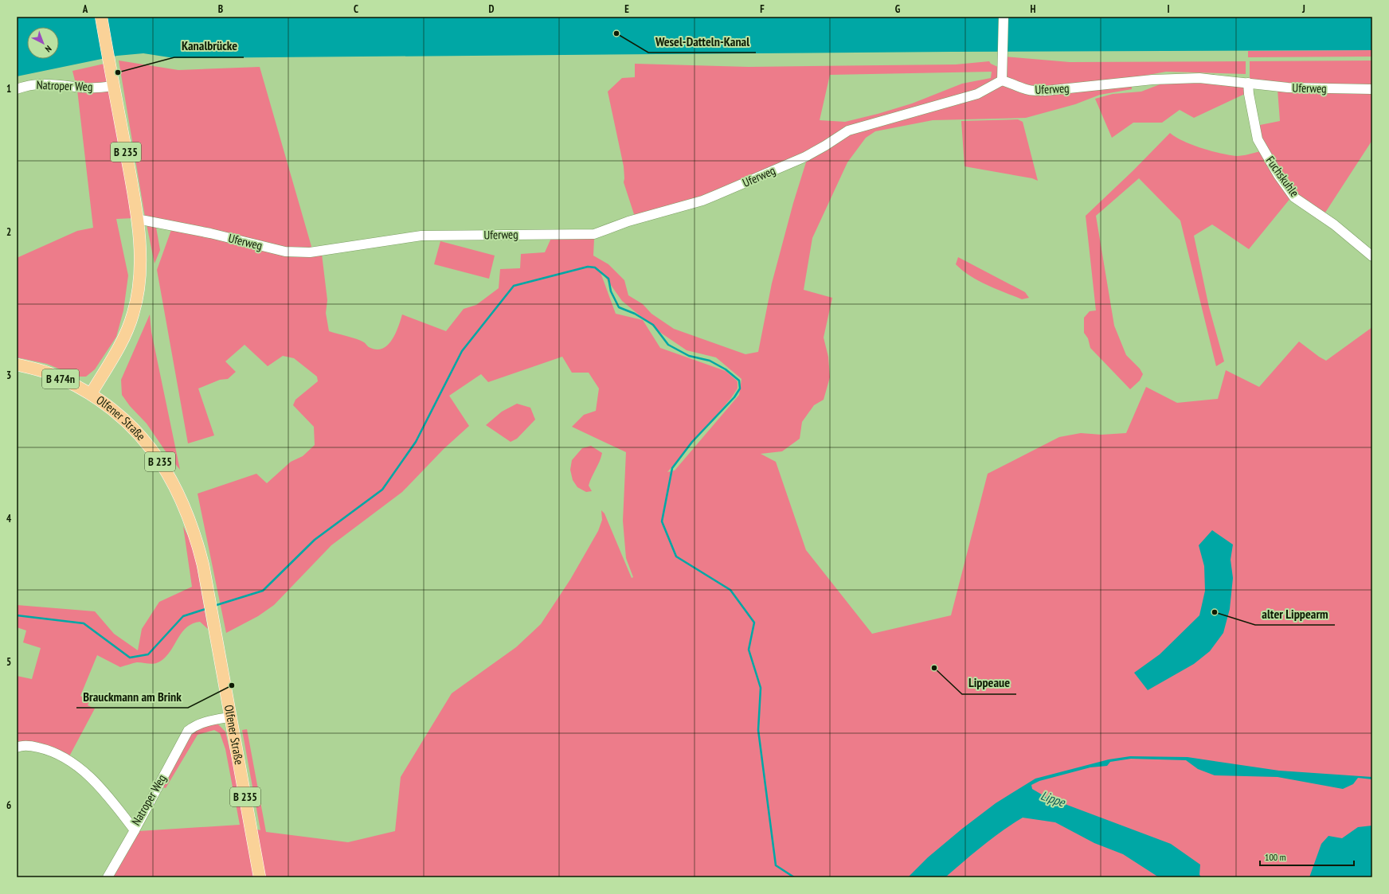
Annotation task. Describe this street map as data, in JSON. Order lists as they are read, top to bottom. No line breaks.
{"streets":{"main road":["B 235","B 474n","Olfener Straße"],"street":["Natroper Weg","Uferweg","Fuchskuhle"]},"crossings":[["Natroper Weg","Olfener Straße"],["Uferweg","Fuchskuhle"],["Uferweg","Olfener Straße"],["B 474n","Olfener Straße"]],"water":["Lippe"],"places":["Wesel-Datteln-Kanal","Kanalbrücke","alter Lippearm","Lippeaue","Brauckmann am Brink"],"scale_bar":"100 m","north":"bottom right","grid":{"columns":["A","B","C","D","E","F","G","H","I","J"],"rows":["1","2","3","4","5","6"]}}
